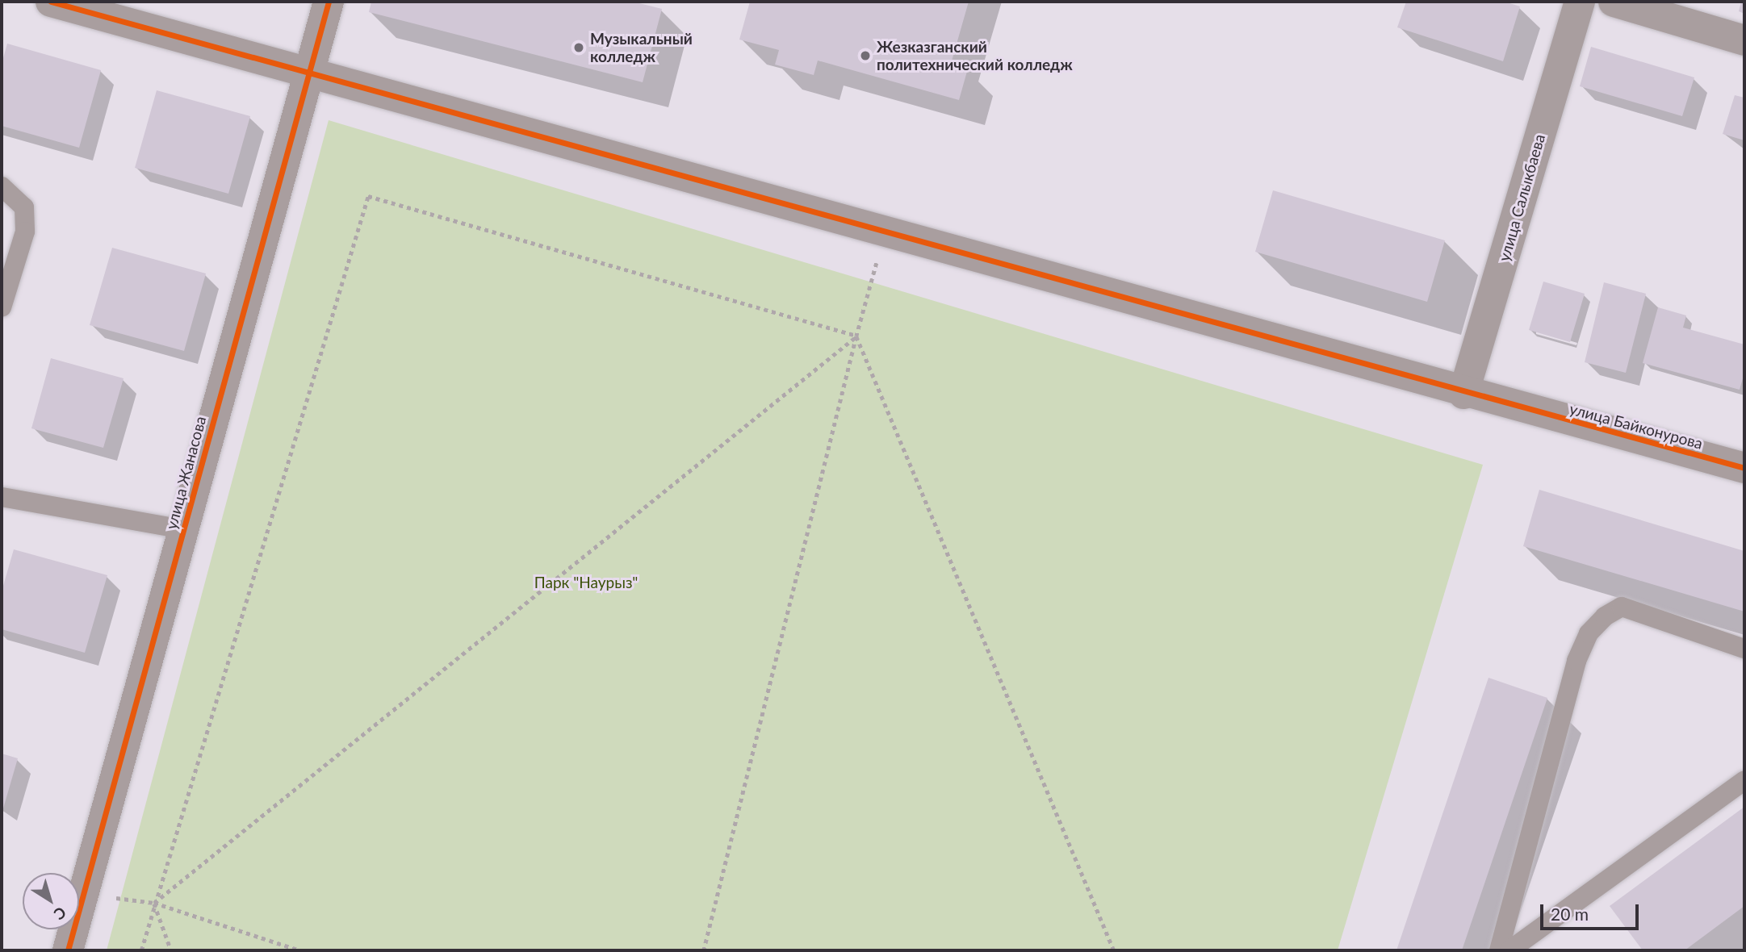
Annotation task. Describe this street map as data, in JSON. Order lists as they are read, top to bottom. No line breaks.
{"streets":{"street":["улица Салыкбаева","улица Байконурова","улица Жанасова"]},"crossings":[["улица Салыкбаева","улица Байконурова"],["улица Байконурова","улица Жанасова"]],"parks":["Парк \"Наурыз\""],"places":["Музыкальный колледж","Жезказганский политехнический колледж"],"scale_bar":"20 m","north":"bottom right"}
